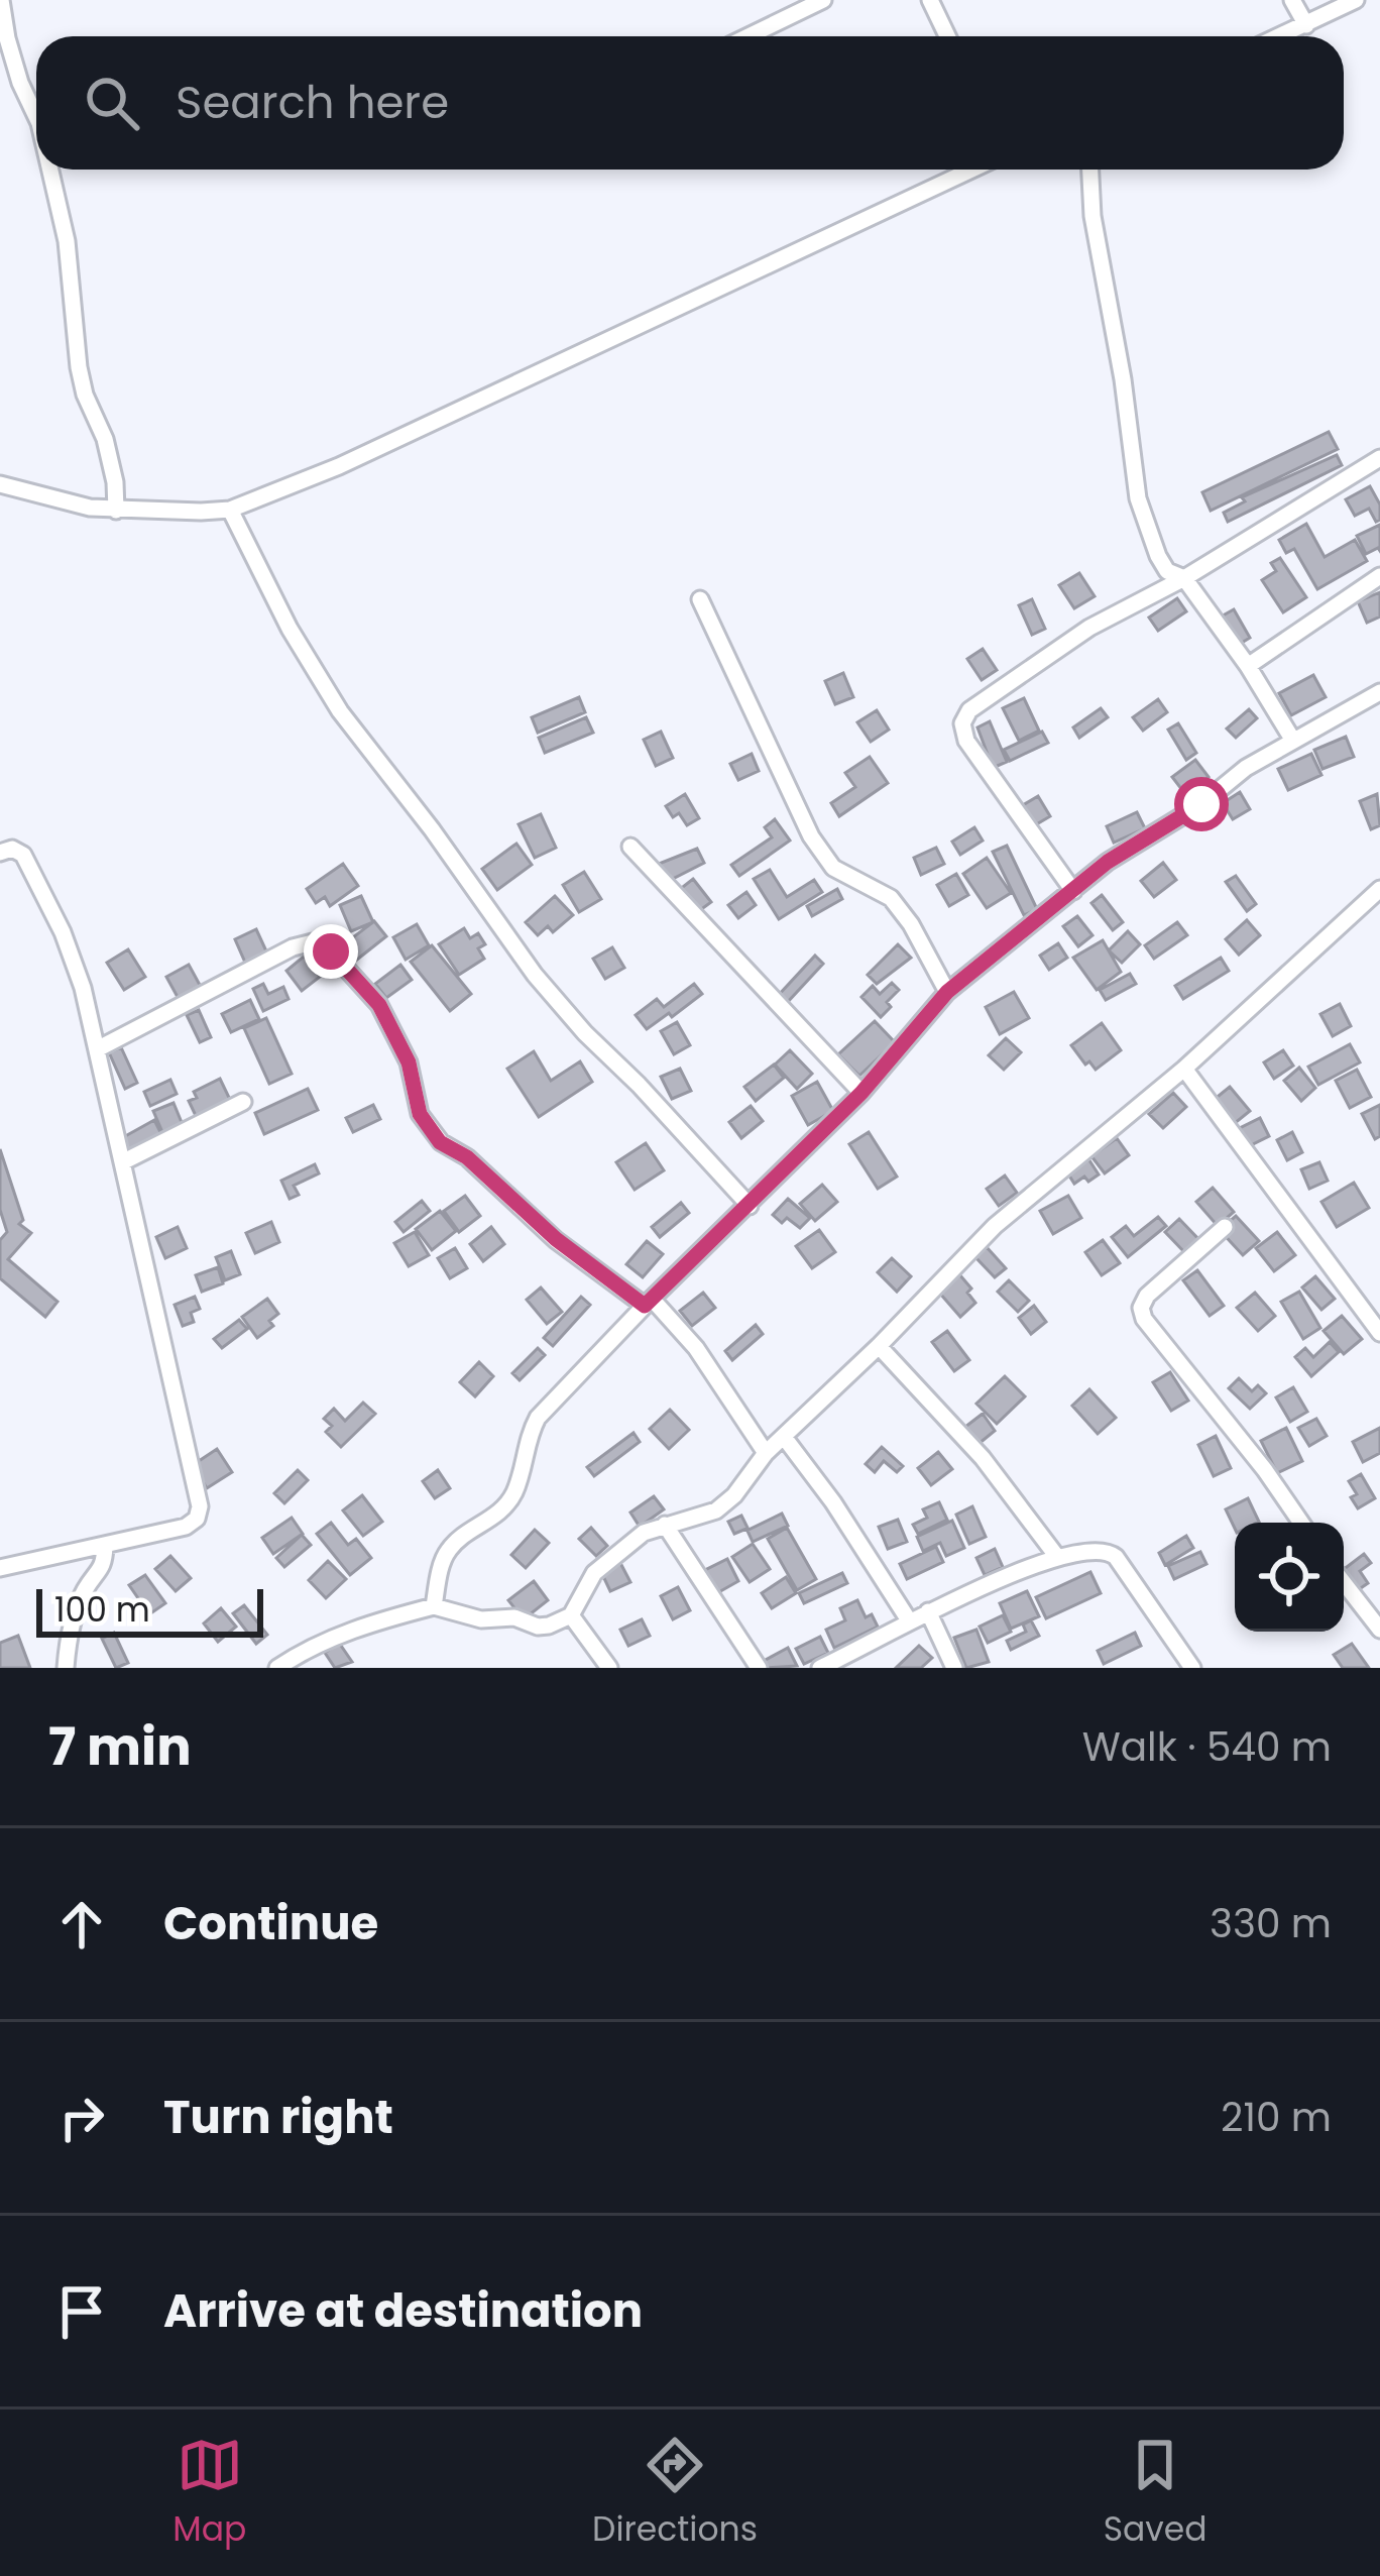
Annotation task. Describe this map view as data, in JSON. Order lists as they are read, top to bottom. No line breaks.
{"scale_bar":"100 m","page":{"search":"Search here","scale":"100 m","heading":["7 min","Walk · 540 m"],"list":[["Continue","330 m"],["Turn right","210 m"],"Arrive at destination"],"nav":["Map","Directions","Saved"]}}
